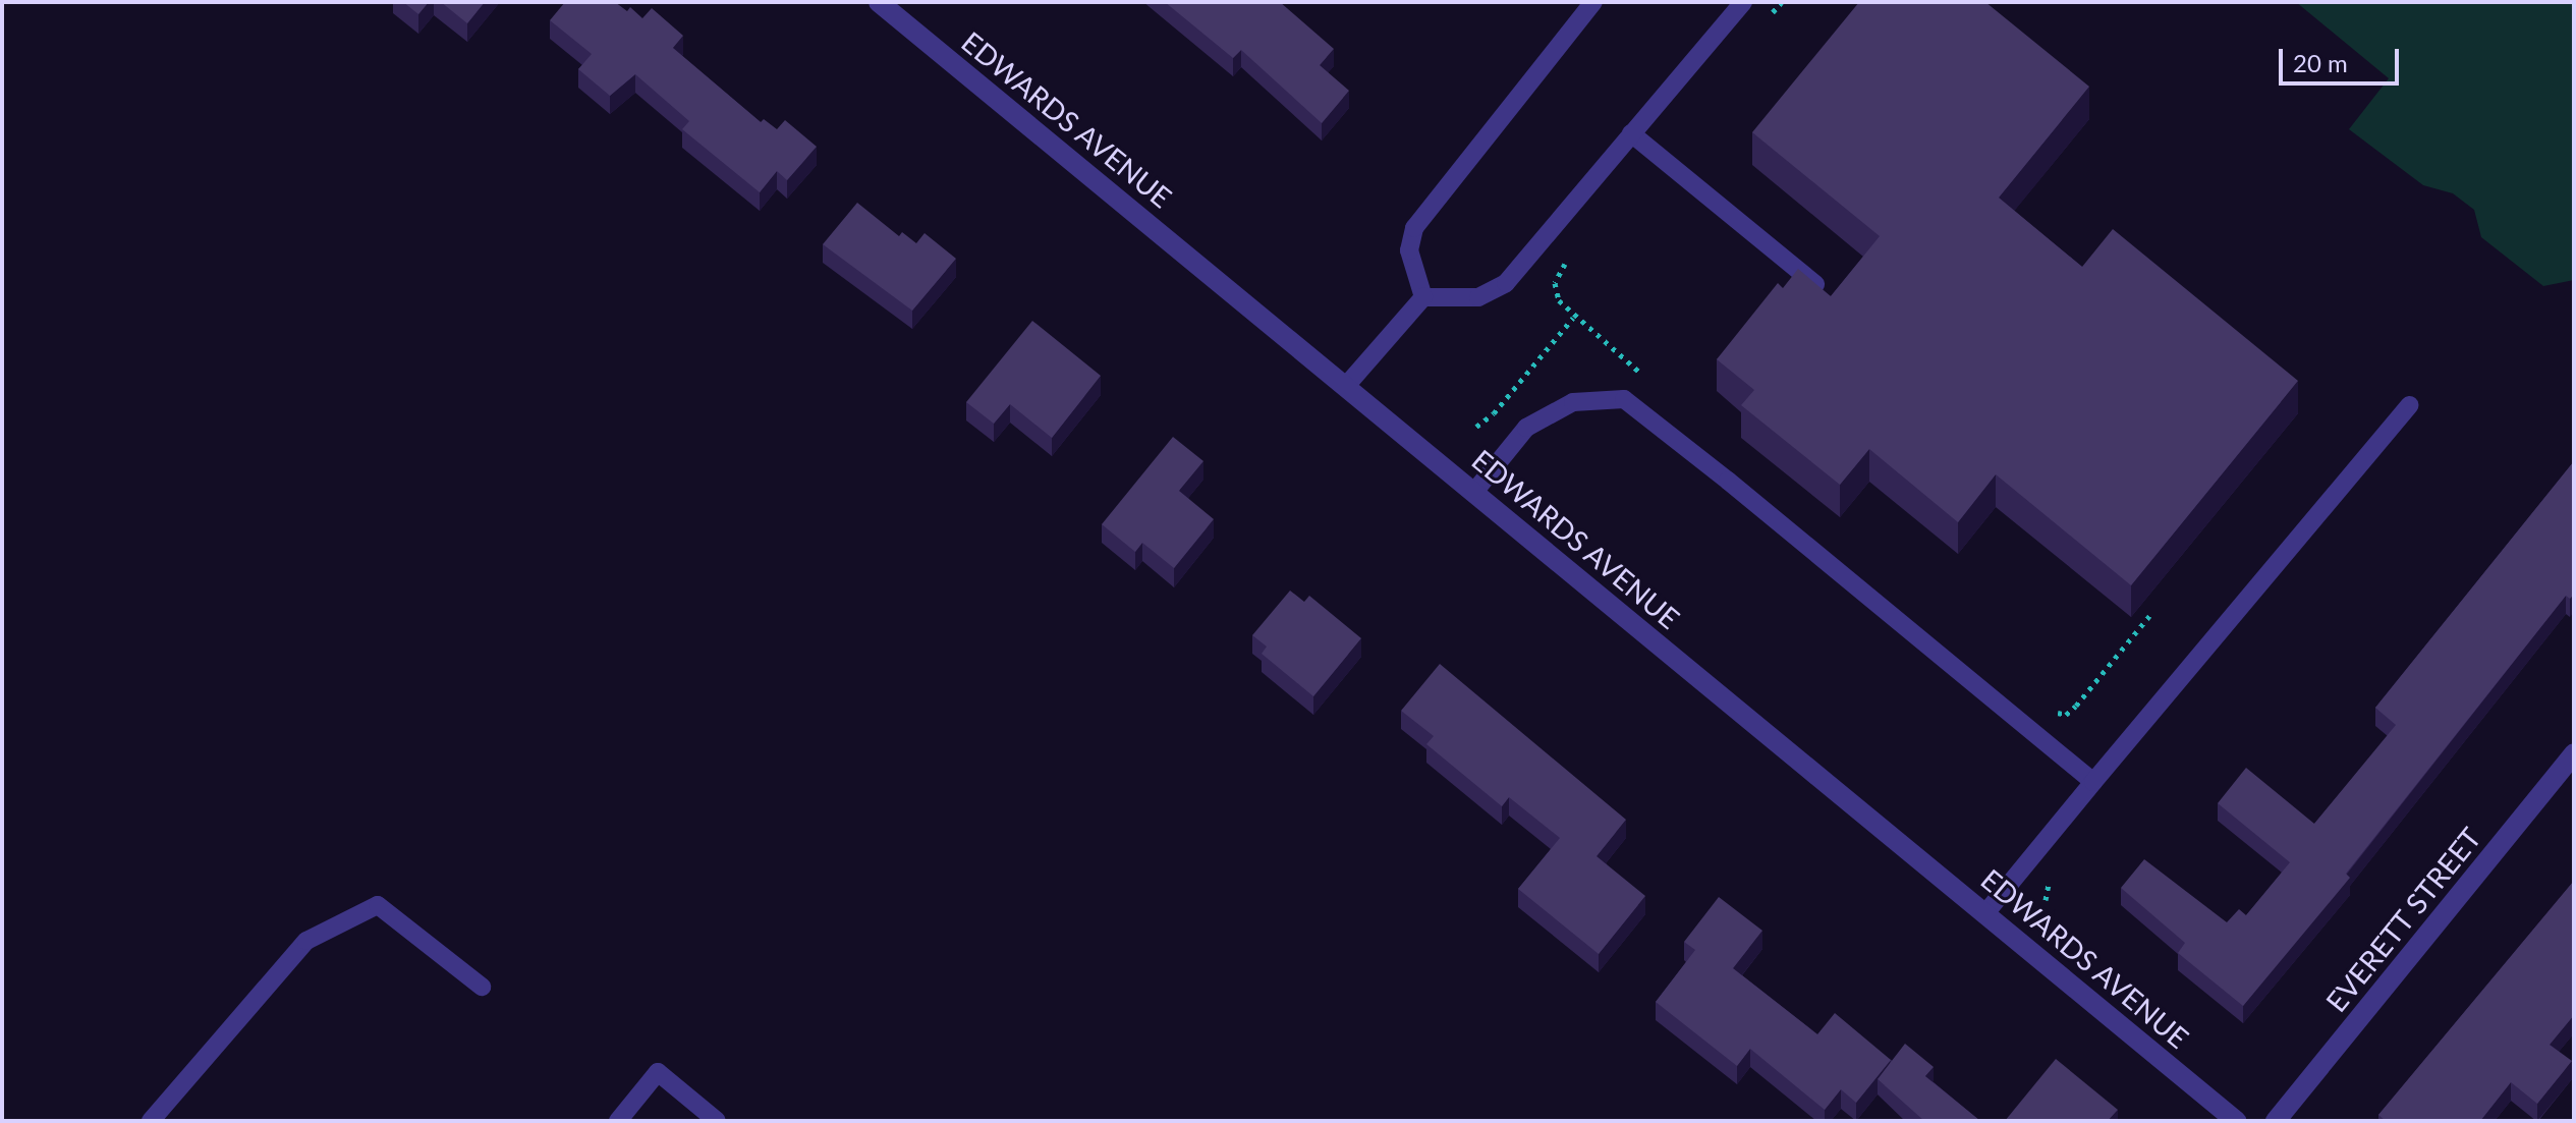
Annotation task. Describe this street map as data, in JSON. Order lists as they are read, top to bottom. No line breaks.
{"streets":{"street":["EDWARDS AVENUE","EVERETT STREET"]},"scale_bar":"20 m"}
